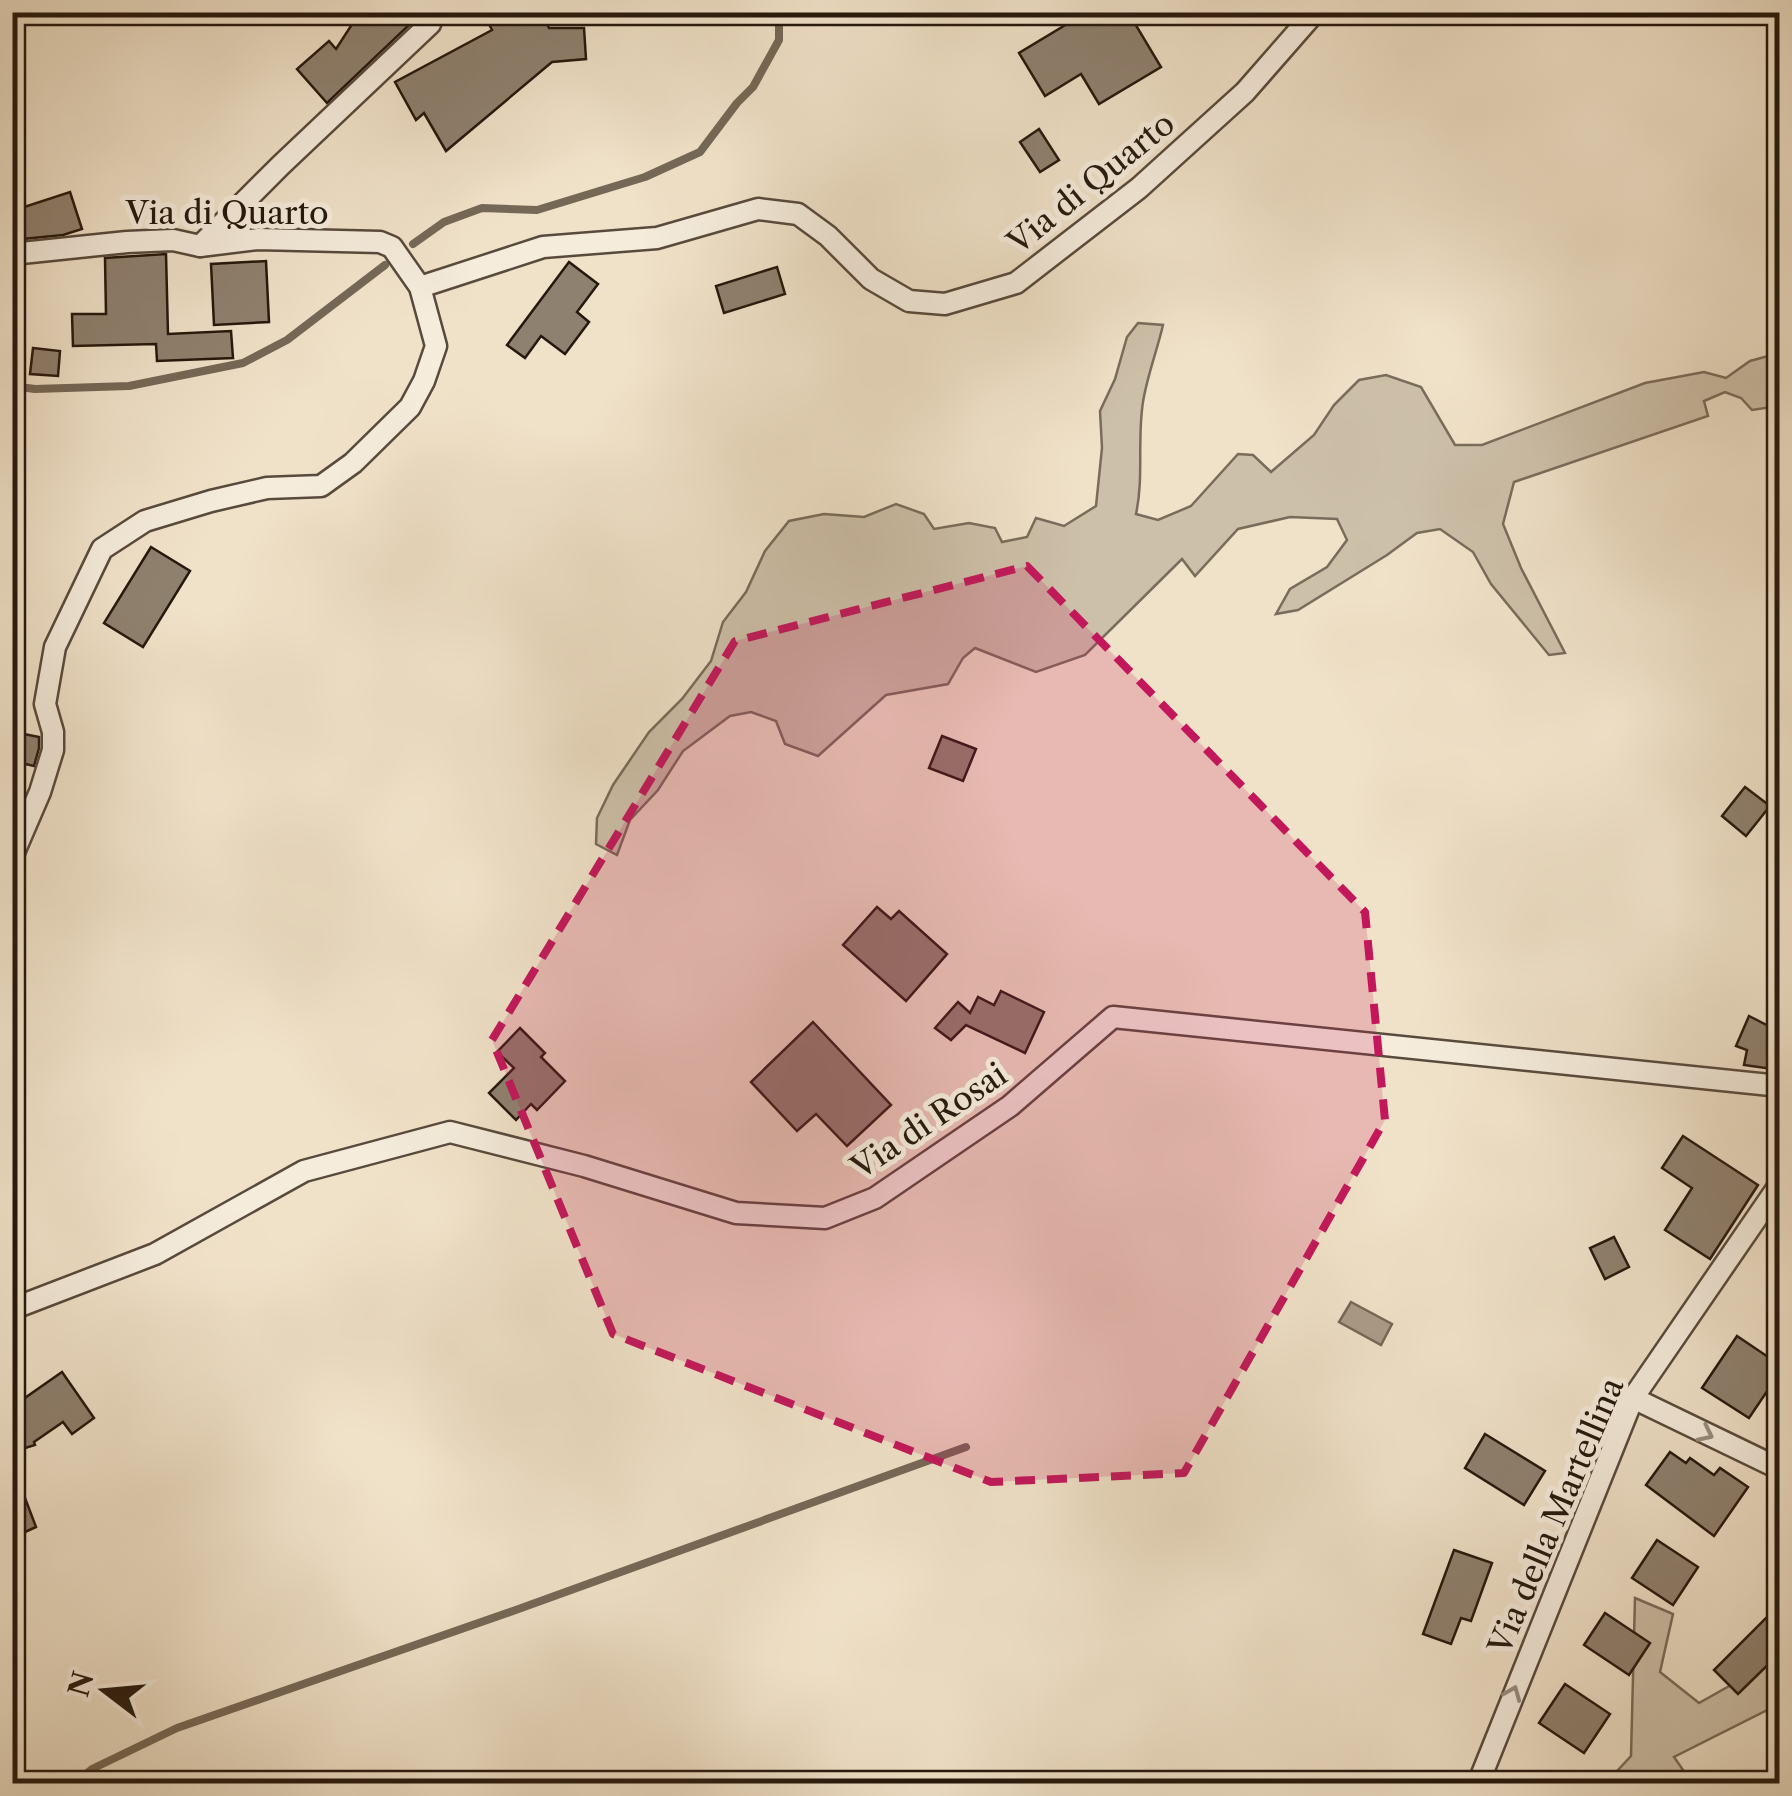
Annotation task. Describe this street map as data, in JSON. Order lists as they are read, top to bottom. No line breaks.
{"streets":{"street":["Via di Quarto","Via di Rosai","Via della Martellina"]},"one_way":["Via della Martellina"],"north":"left"}
